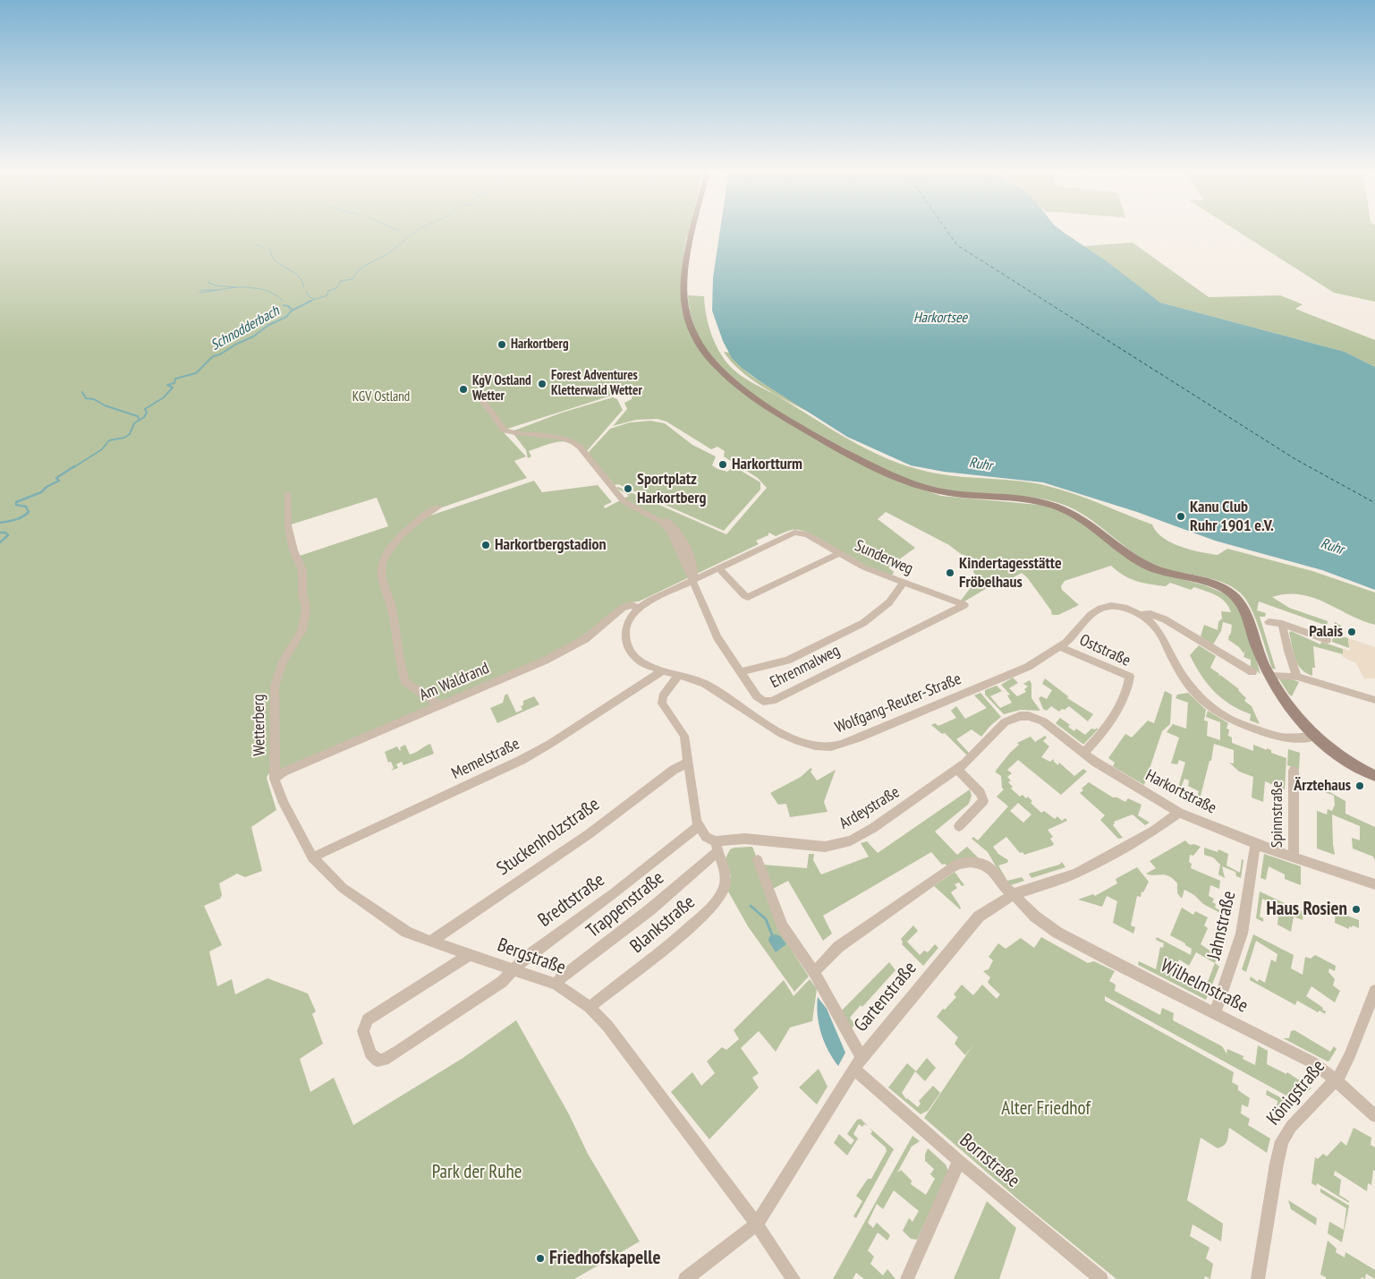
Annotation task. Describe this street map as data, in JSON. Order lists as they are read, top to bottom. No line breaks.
{"streets":{"street":["Sunderweg","Oststraße","Ehrenmalweg","Am Waldrand","Wolfgang-Reuter-Straße","Wetterberg","Memelstraße","Harkortstraße","Ardeystraße","Spinnstraße","Stuckenholzstraße","Bredtstraße","Trappenstraße","Blankstraße","Jahnstraße","Bergstraße","Wilhelmstraße","Gartenstraße","Königstraße","Bornstraße"]},"crossings":[["Sunderweg","Ehrenmalweg"],["Sunderweg","Wolfgang-Reuter-Straße"],["Oststraße","Wolfgang-Reuter-Straße"],["Oststraße","Harkortstraße"],["Ehrenmalweg","Wolfgang-Reuter-Straße"],["Am Waldrand","Wolfgang-Reuter-Straße"],["Am Waldrand","Wetterberg"],["Am Waldrand","Bergstraße"],["Wolfgang-Reuter-Straße","Memelstraße"],["Wetterberg","Bergstraße"],["Memelstraße","Bergstraße"],["Harkortstraße","Ardeystraße"],["Harkortstraße","Spinnstraße"],["Harkortstraße","Jahnstraße"],["Harkortstraße","Gartenstraße"],["Ardeystraße","Trappenstraße"],["Ardeystraße","Blankstraße"],["Stuckenholzstraße","Bergstraße"],["Bredtstraße","Bergstraße"],["Trappenstraße","Blankstraße"],["Trappenstraße","Bergstraße"],["Blankstraße","Bergstraße"],["Jahnstraße","Wilhelmstraße"],["Bergstraße","Gartenstraße"],["Wilhelmstraße","Gartenstraße"],["Wilhelmstraße","Königstraße"],["Gartenstraße","Bornstraße"]],"water":["Harkortsee","Schnodderbach","Ruhr"],"parks":["KGV Ostland","Alter Friedhof","Park der Ruhe"],"places":["Harkortberg","Forest Adventures Kletterwald Wetter","KgV Ostland Wetter","Harkortturm","Sportplatz Harkortberg","Kanu Club Ruhr 1901 e.V.","Harkortbergstadion","Kindertagesstätte Fröbelhaus","Palais","Ärztehaus","Haus Rosien","Friedhofskapelle"]}
